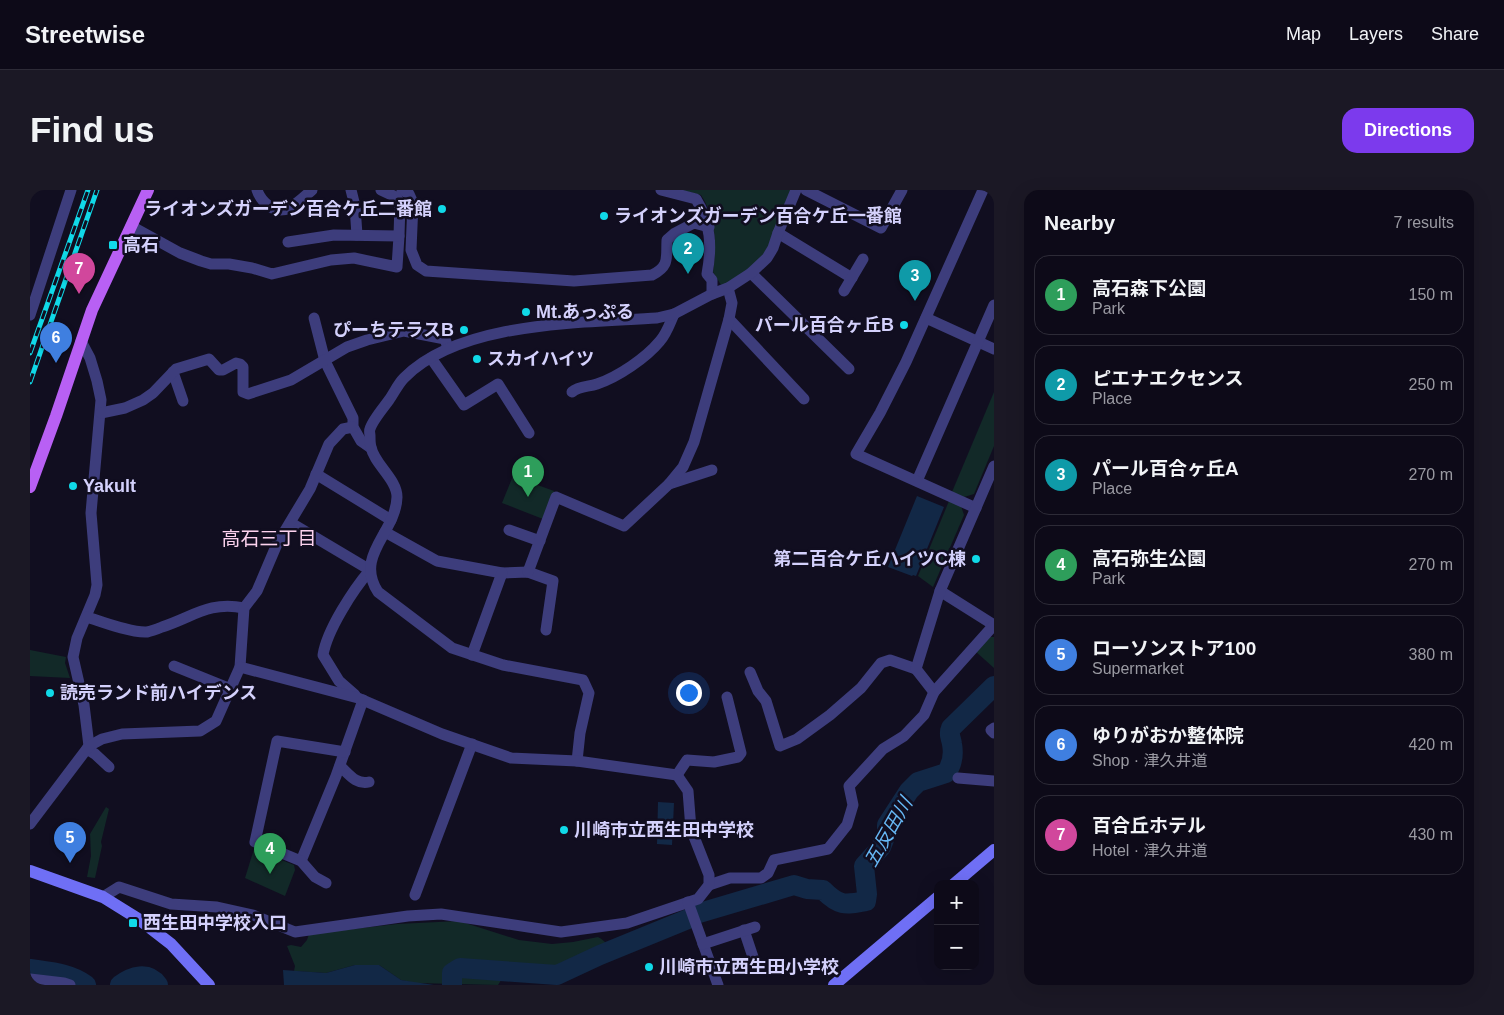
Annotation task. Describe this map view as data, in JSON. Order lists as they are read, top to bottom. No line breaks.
{"districts":["高石三丁目"],"water":["五反田川"],"places":{"other":["ライオンズガーデン百合ケ丘二番館","ライオンズガーデン百合ケ丘一番館","Mt.あっぷる","パール百合ヶ丘B","ぴーちテラスB","スカイハイツ","Yakult","第二百合ケ丘ハイツC棟","読売ランド前ハイデンス","川崎市立西生田中学校","川崎市立西生田小学校"],"transit":["高石","西生田中学校入口"]},"page":{"header":"Streetwise","nav":["Map","Layers","Share"],"buttons":"Directions","title":"Find us","heading":["Nearby","7 results"],"pins":["2","7","3","6","1","5","4"],"list":[{"mark":"1","name":"高石森下公園","note":"Park","value":"150 m"},{"mark":"2","name":"ピエナエクセンス","note":"Place","value":"250 m"},{"mark":"3","name":"パール百合ヶ丘A","note":"Place","value":"270 m"},{"mark":"4","name":"高石弥生公園","note":"Park","value":"270 m"},{"mark":"5","name":"ローソンストア100","note":"Supermarket","value":"380 m"},{"mark":"6","name":"ゆりがおか整体院","note":"Shop · 津久井道","value":"420 m"},{"mark":"7","name":"百合丘ホテル","note":"Hotel · 津久井道","value":"430 m"}],"map_buttons":["+","−"]}}
